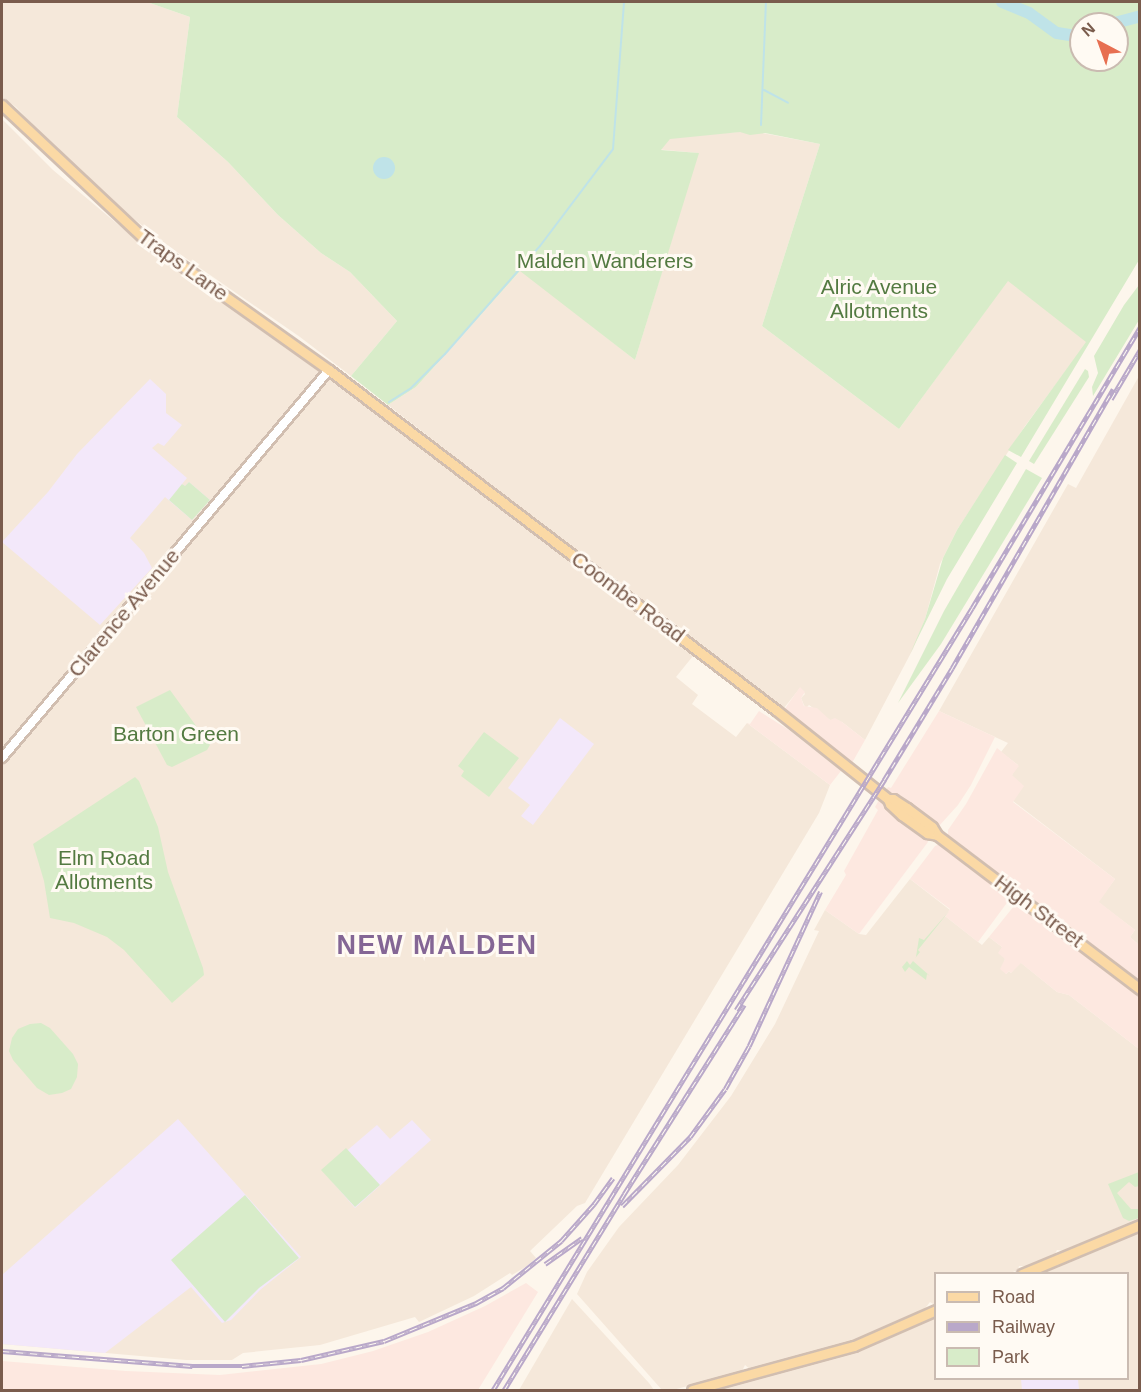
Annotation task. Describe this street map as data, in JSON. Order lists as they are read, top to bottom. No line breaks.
{"streets":{"main road":["Traps Lane","Coombe Road","High Street"],"street":["Clarence Avenue"]},"crossings":[["Traps Lane","Coombe Road"],["Traps Lane","Clarence Avenue"],["Coombe Road","High Street"]],"districts":["NEW MALDEN"],"parks":["Malden Wanderers","Alric Avenue Allotments","Barton Green","Elm Road Allotments"],"legend":["Road","Railway","Park"],"north":"top left"}
